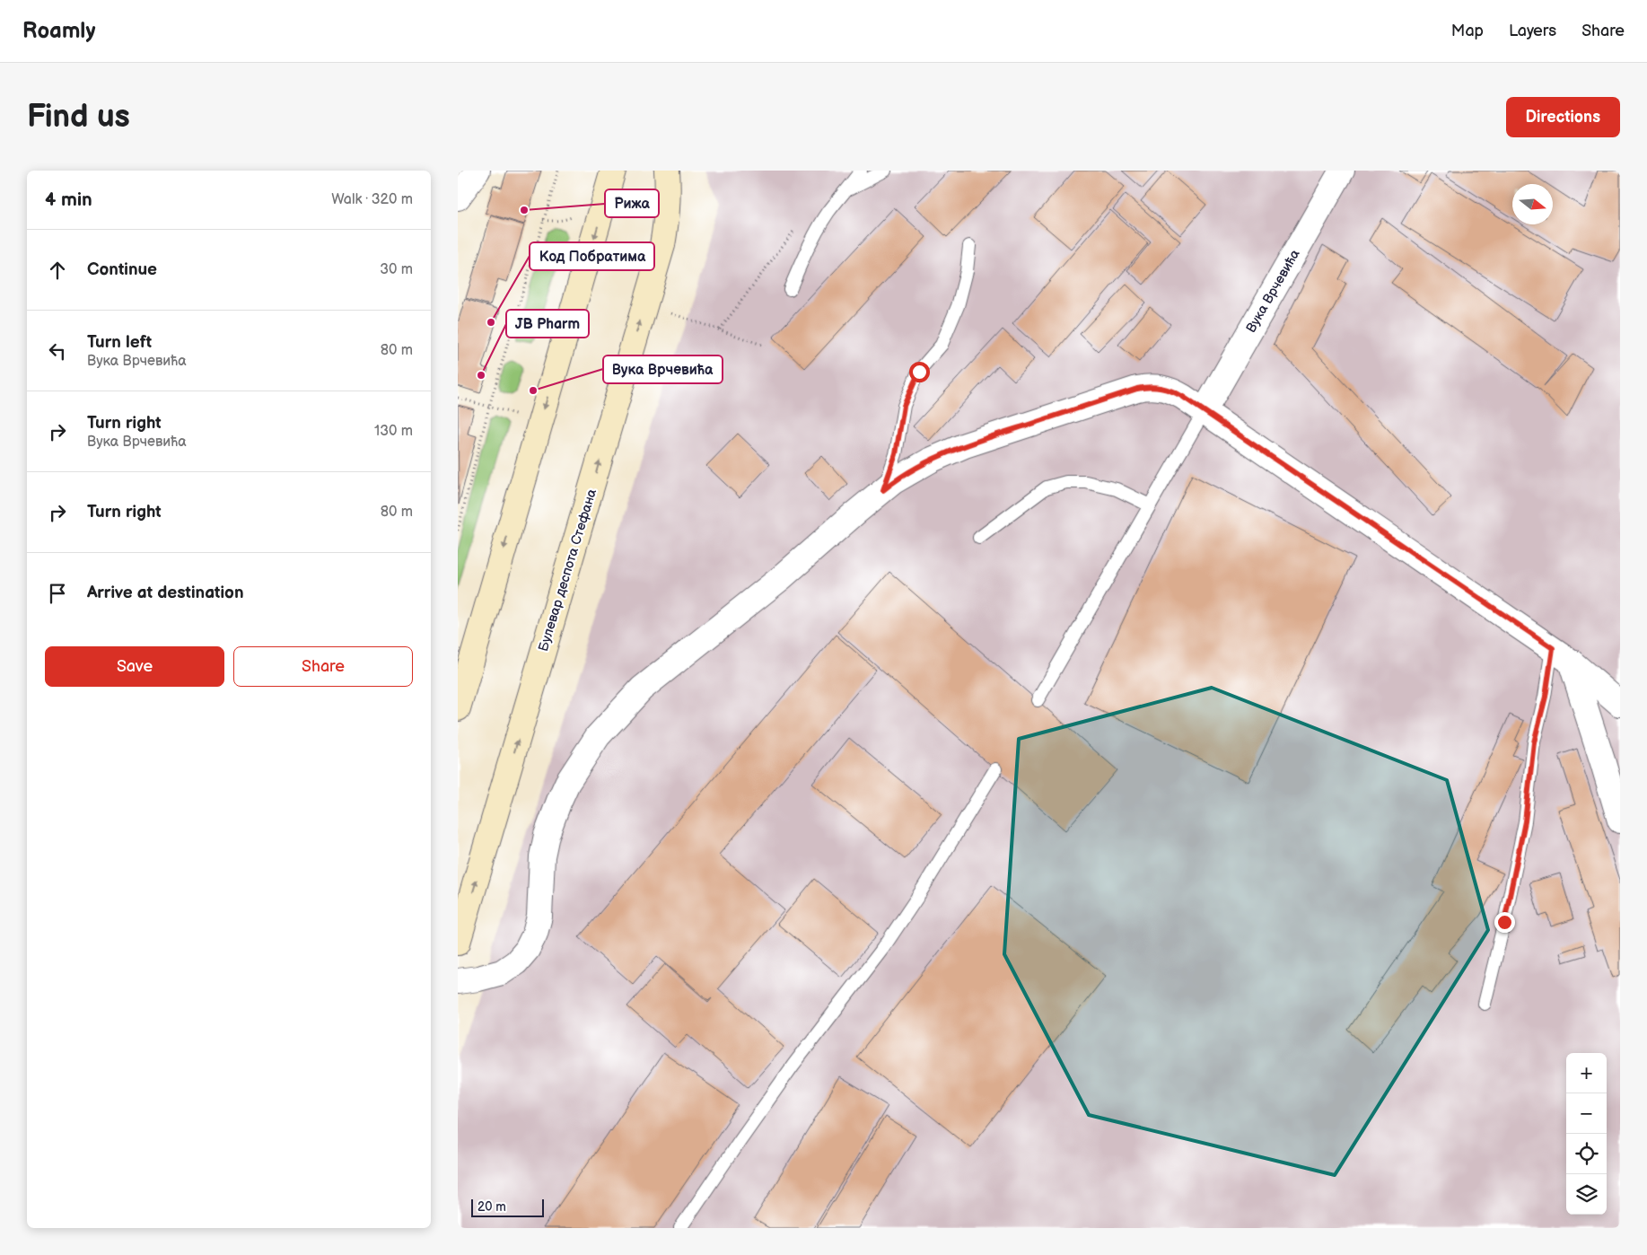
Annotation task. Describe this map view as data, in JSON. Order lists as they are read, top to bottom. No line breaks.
{"streets":{"main road":["Булевар деспота Стефана"],"street":["Вука Врчевића"]},"places":["Рижа","Код Побратима","JB Pharm","Вука Врчевића"],"scale_bar":"20 m","north":"right","page":{"header":"Roamly","nav":["Map","Layers","Share"],"buttons":["Directions",["Save","Share"]],"title":"Find us","heading":["4 min","Walk · 320 m"],"list":[["Continue","30 m"],["Turn left","Вука Врчевића","80 m"],["Turn right","Вука Врчевића","130 m"],["Turn right","80 m"],"Arrive at destination"],"map_buttons":["+","−"],"scale":"20 m"}}
